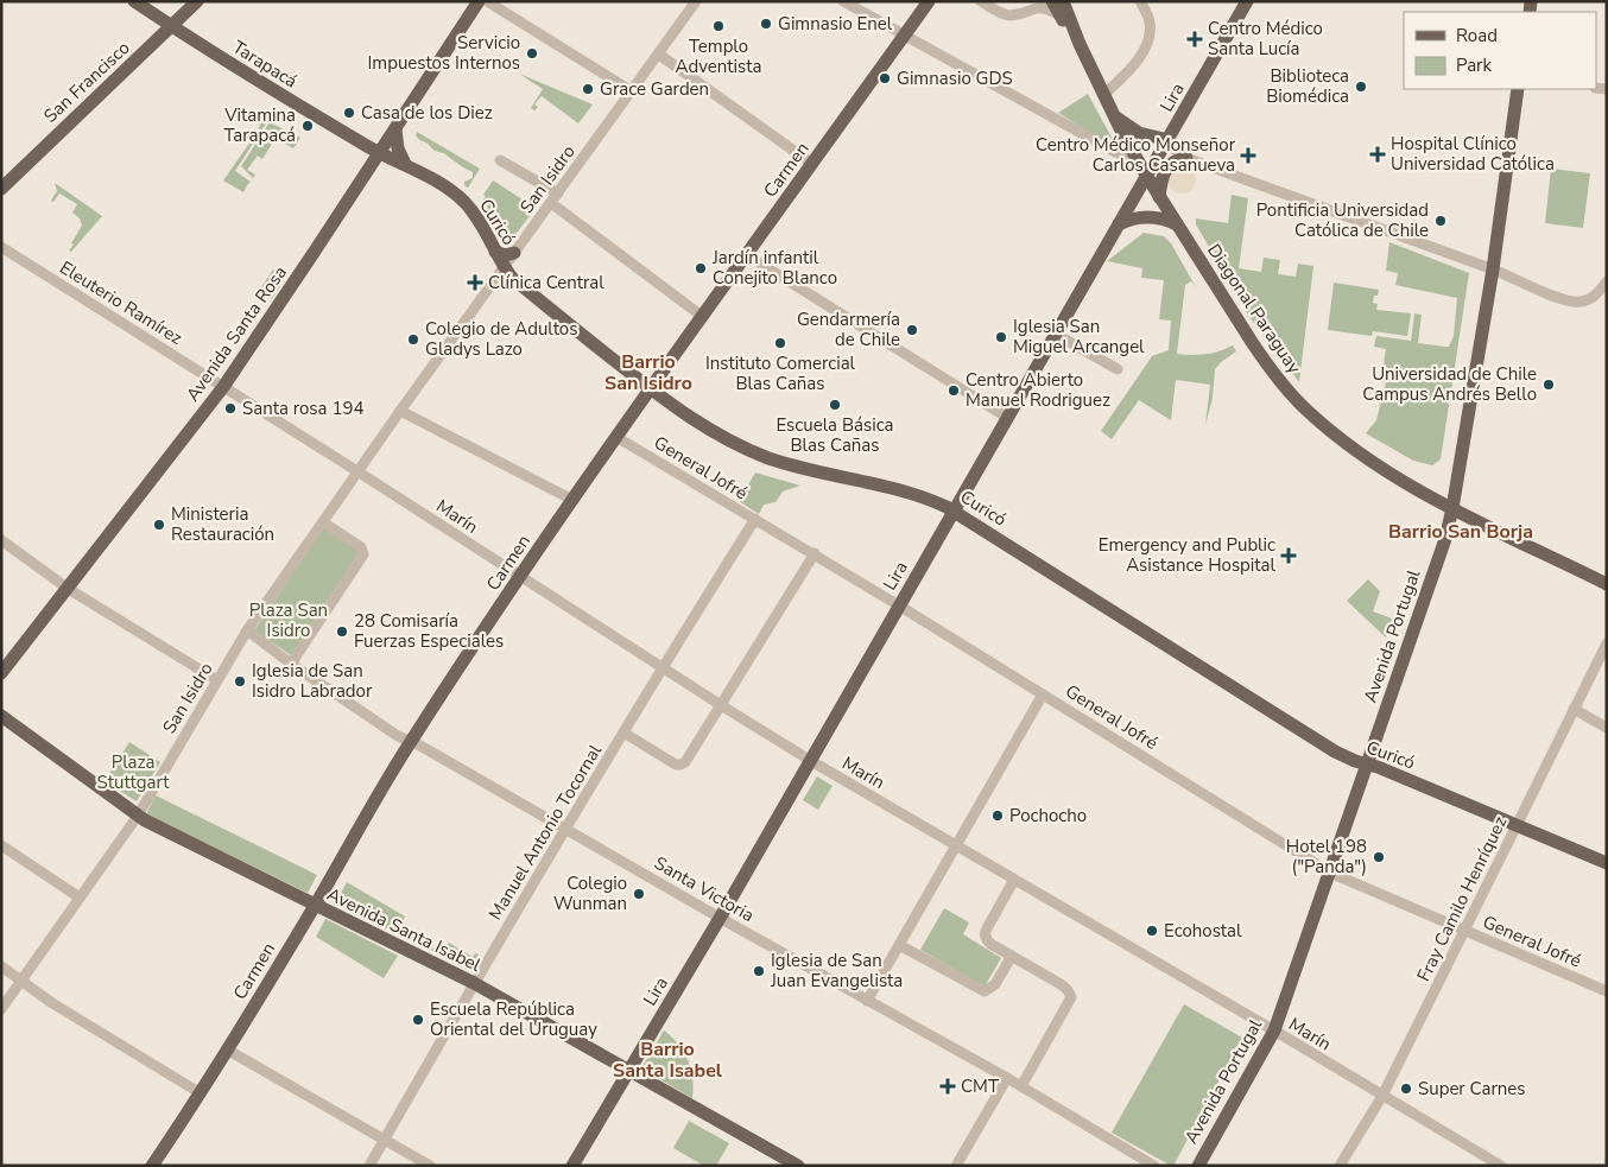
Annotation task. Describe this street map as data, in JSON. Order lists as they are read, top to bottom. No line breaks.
{"streets":{"main road":["Tarapacá","San Francisco","Lira","Carmen","Curicó","Diagonal Paraguay","Avenida Santa Rosa","Avenida Portugal","Avenida Santa Isabel"],"street":["San Isidro","Eleuterio Ramírez","General Jofré","Marín","Manuel Antonio Tocornal","Santa Victoria","Fray Camilo Henríquez"]},"crossings":[["Tarapacá","San Francisco"],["Tarapacá","Curicó"],["Tarapacá","Avenida Santa Rosa"],["Lira","Curicó"],["Lira","Diagonal Paraguay"],["Lira","General Jofré"],["Lira","Marín"],["Lira","Santa Victoria"],["Lira","Avenida Santa Isabel"],["Carmen","Curicó"],["Carmen","General Jofré"],["Carmen","Marín"],["Carmen","Santa Victoria"],["Carmen","Avenida Santa Isabel"],["San Isidro","Curicó"],["San Isidro","Marín"],["San Isidro","Santa Victoria"],["San Isidro","Avenida Santa Isabel"],["Curicó","Avenida Santa Rosa"],["Curicó","Avenida Portugal"],["Curicó","Fray Camilo Henríquez"],["Eleuterio Ramírez","Avenida Santa Rosa"],["Eleuterio Ramírez","Marín"],["Diagonal Paraguay","Avenida Portugal"],["Avenida Santa Rosa","Marín"],["General Jofré","Avenida Portugal"],["General Jofré","Manuel Antonio Tocornal"],["General Jofré","Fray Camilo Henríquez"],["Marín","Avenida Portugal"],["Marín","Manuel Antonio Tocornal"],["Marín","Fray Camilo Henríquez"],["Manuel Antonio Tocornal","Santa Victoria"],["Manuel Antonio Tocornal","Avenida Santa Isabel"]],"districts":["Barrio San Isidro","Barrio San Borja","Barrio Santa Isabel"],"parks":["Plaza San Isidro","Plaza Stuttgart"],"places":{"other":["Gimnasio Enel","Templo Adventista","Servicio Impuestos Internos","Gimnasio GDS","Biblioteca Biomédica","Grace Garden","Casa de los Diez","Vitamina Tarapacá","Pontificia Universidad Católica de Chile","Jardín infantil Conejito Blanco","Gendarmería de Chile","Iglesia San Miguel Arcangel","Colegio de Adultos Gladys Lazo","Instituto Comercial Blas Cañas","Universidad de Chile Campus Andrés Bello","Centro Abierto Manuel Rodriguez","Escuela Básica Blas Cañas","Santa rosa 194","Ministeria Restauración","28 Comisaría Fuerzas Especiales","Iglesia de San Isidro Labrador","Pochocho","Hotel 198 (\"Panda\")","Colegio Wunman","Ecohostal","Iglesia de San Juan Evangelista","Escuela República Oriental del Uruguay","Super Carnes"],"health":["Centro Médico Santa Lucía","Hospital Clínico Universidad Católica","Centro Médico Monseñor Carlos Casanueva","Clínica Central","Emergency and Public Asistance Hospital","CMT"]},"legend":["Road","Park"]}
